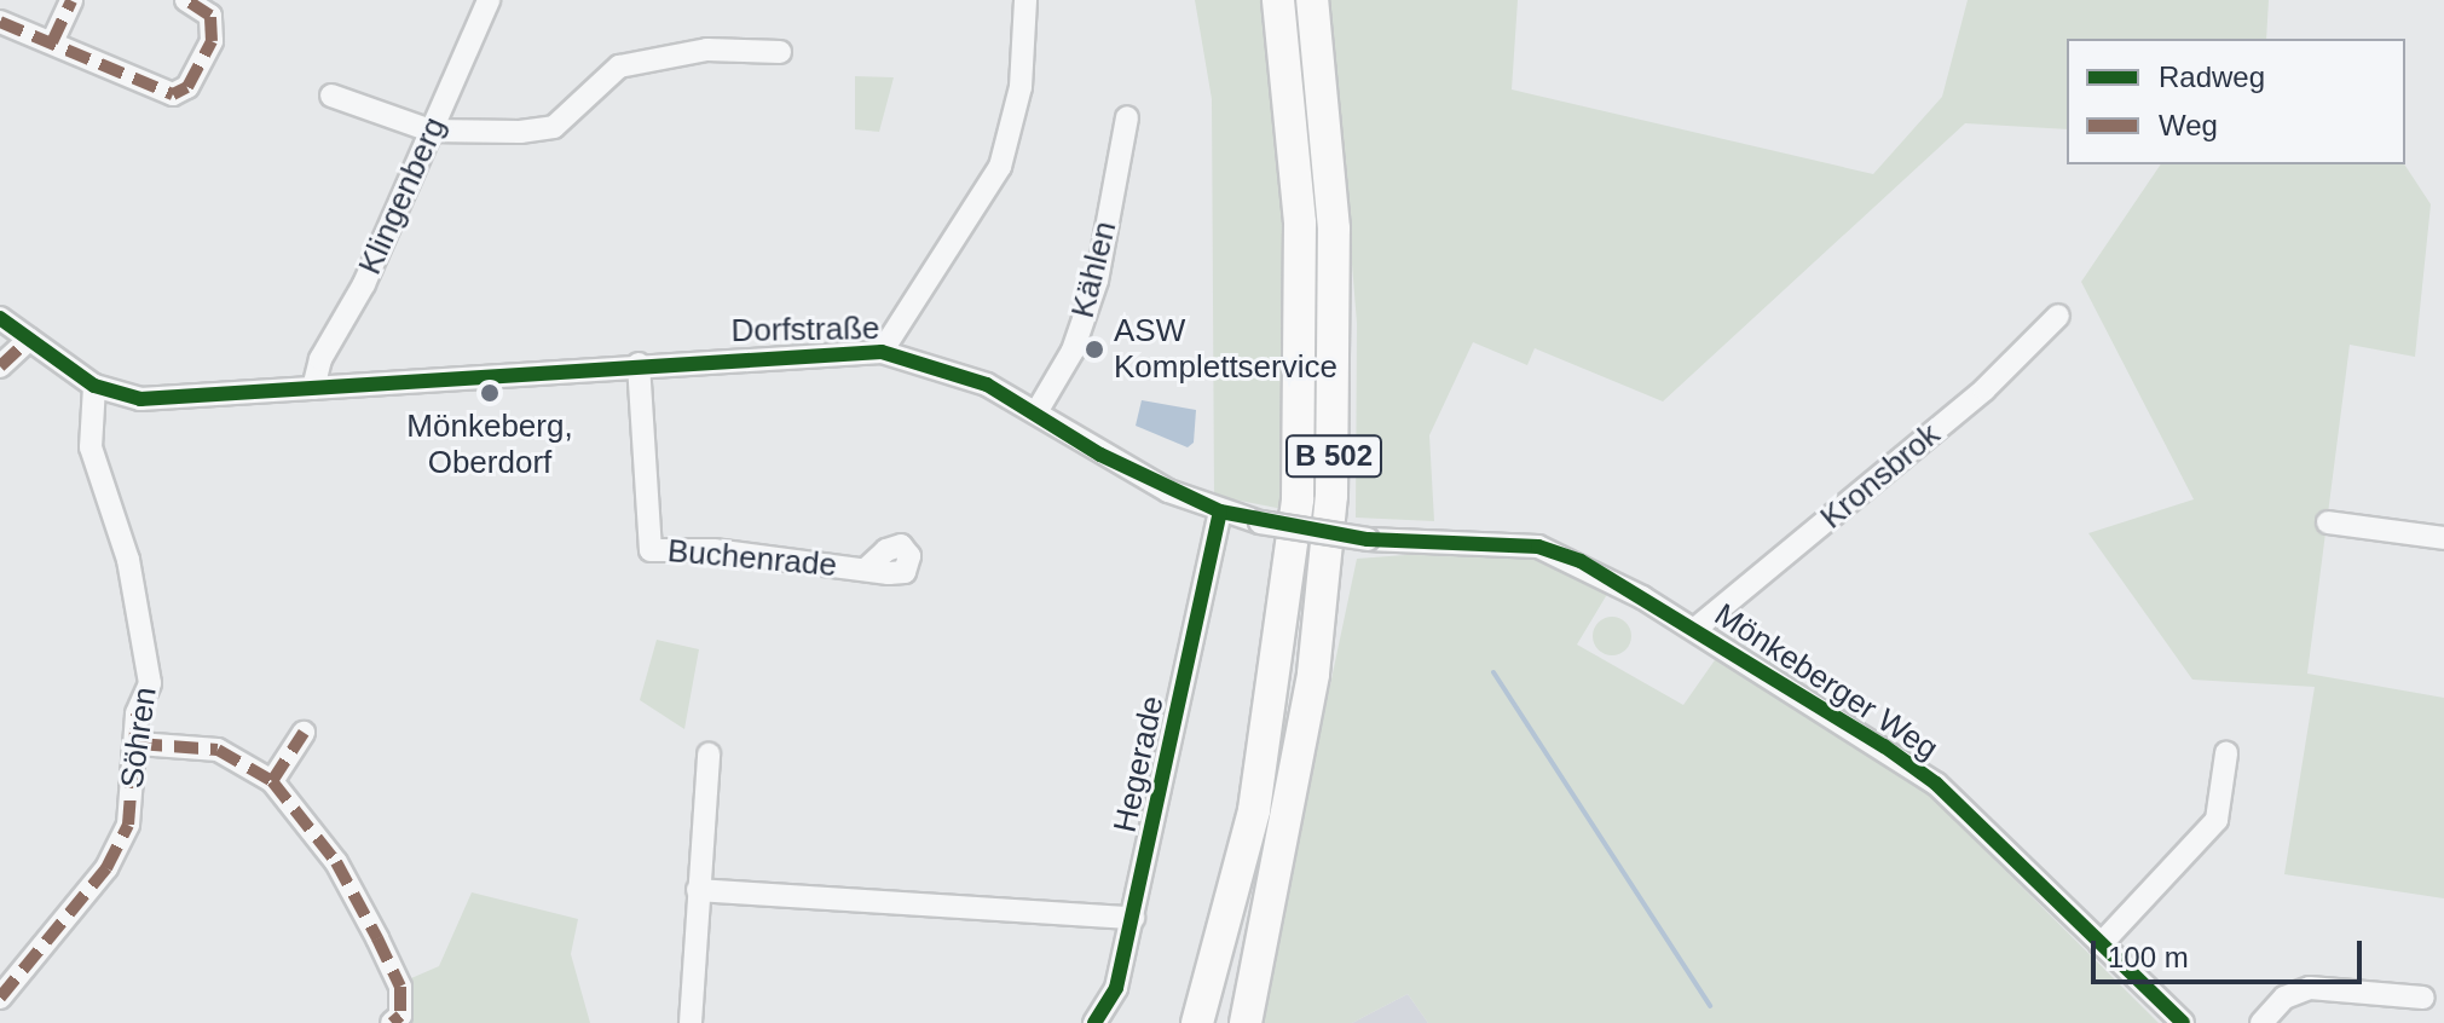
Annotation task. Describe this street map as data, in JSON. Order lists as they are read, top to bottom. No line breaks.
{"streets":{"highway":["B 502"],"street":["Klingenberg","Kählen","Dorfstraße","Kronsbrok","Buchenrade","Mönkeberger Weg","Söhren","Hegerade"]},"crossings":[["Klingenberg","Dorfstraße"],["Kählen","Dorfstraße"],["Dorfstraße","Buchenrade"],["Dorfstraße","Mönkeberger Weg"],["Dorfstraße","Söhren"],["Dorfstraße","Hegerade"],["Kronsbrok","Mönkeberger Weg"]],"places":["ASW Komplettservice","Mönkeberg, Oberdorf"],"legend":["Radweg","Weg"],"scale_bar":"100 m"}
